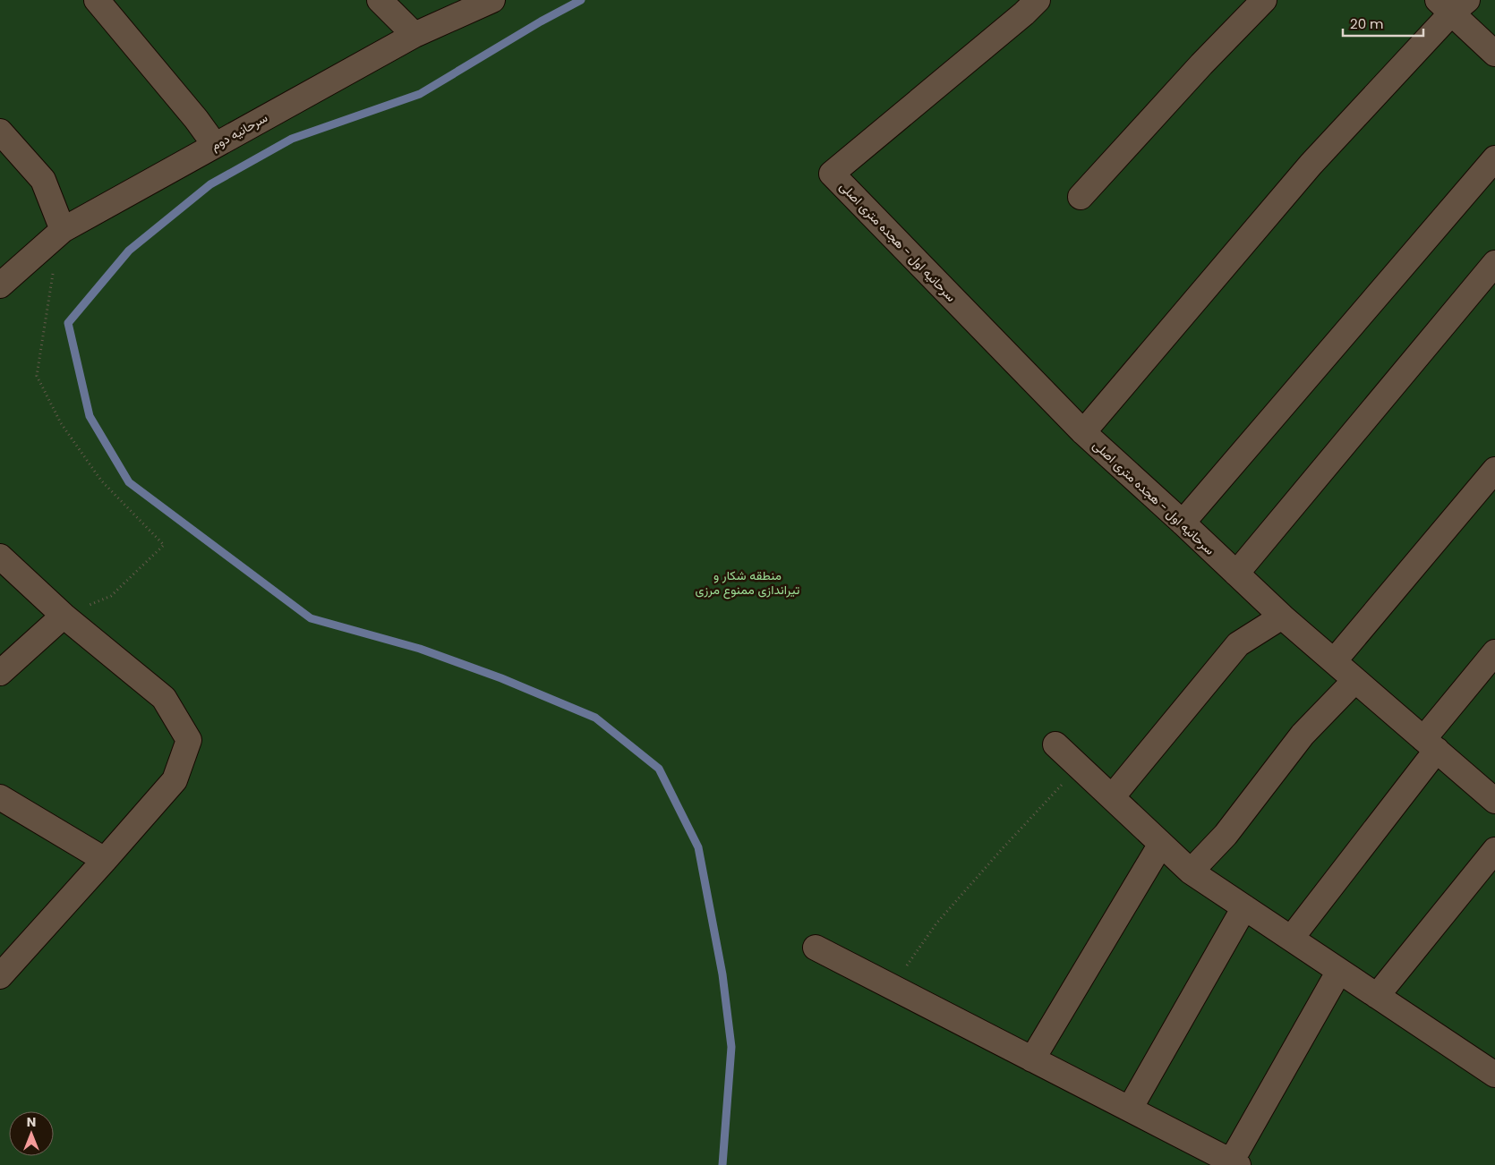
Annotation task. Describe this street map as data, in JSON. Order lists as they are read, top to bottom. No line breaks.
{"streets":{"street":["سرحانیه دوم","سرحانیه اول - هجده متری اصلی"]},"parks":["منطقه شکار و تیراندازی ممنوع مرزی"],"scale_bar":"20 m","north":"top"}
